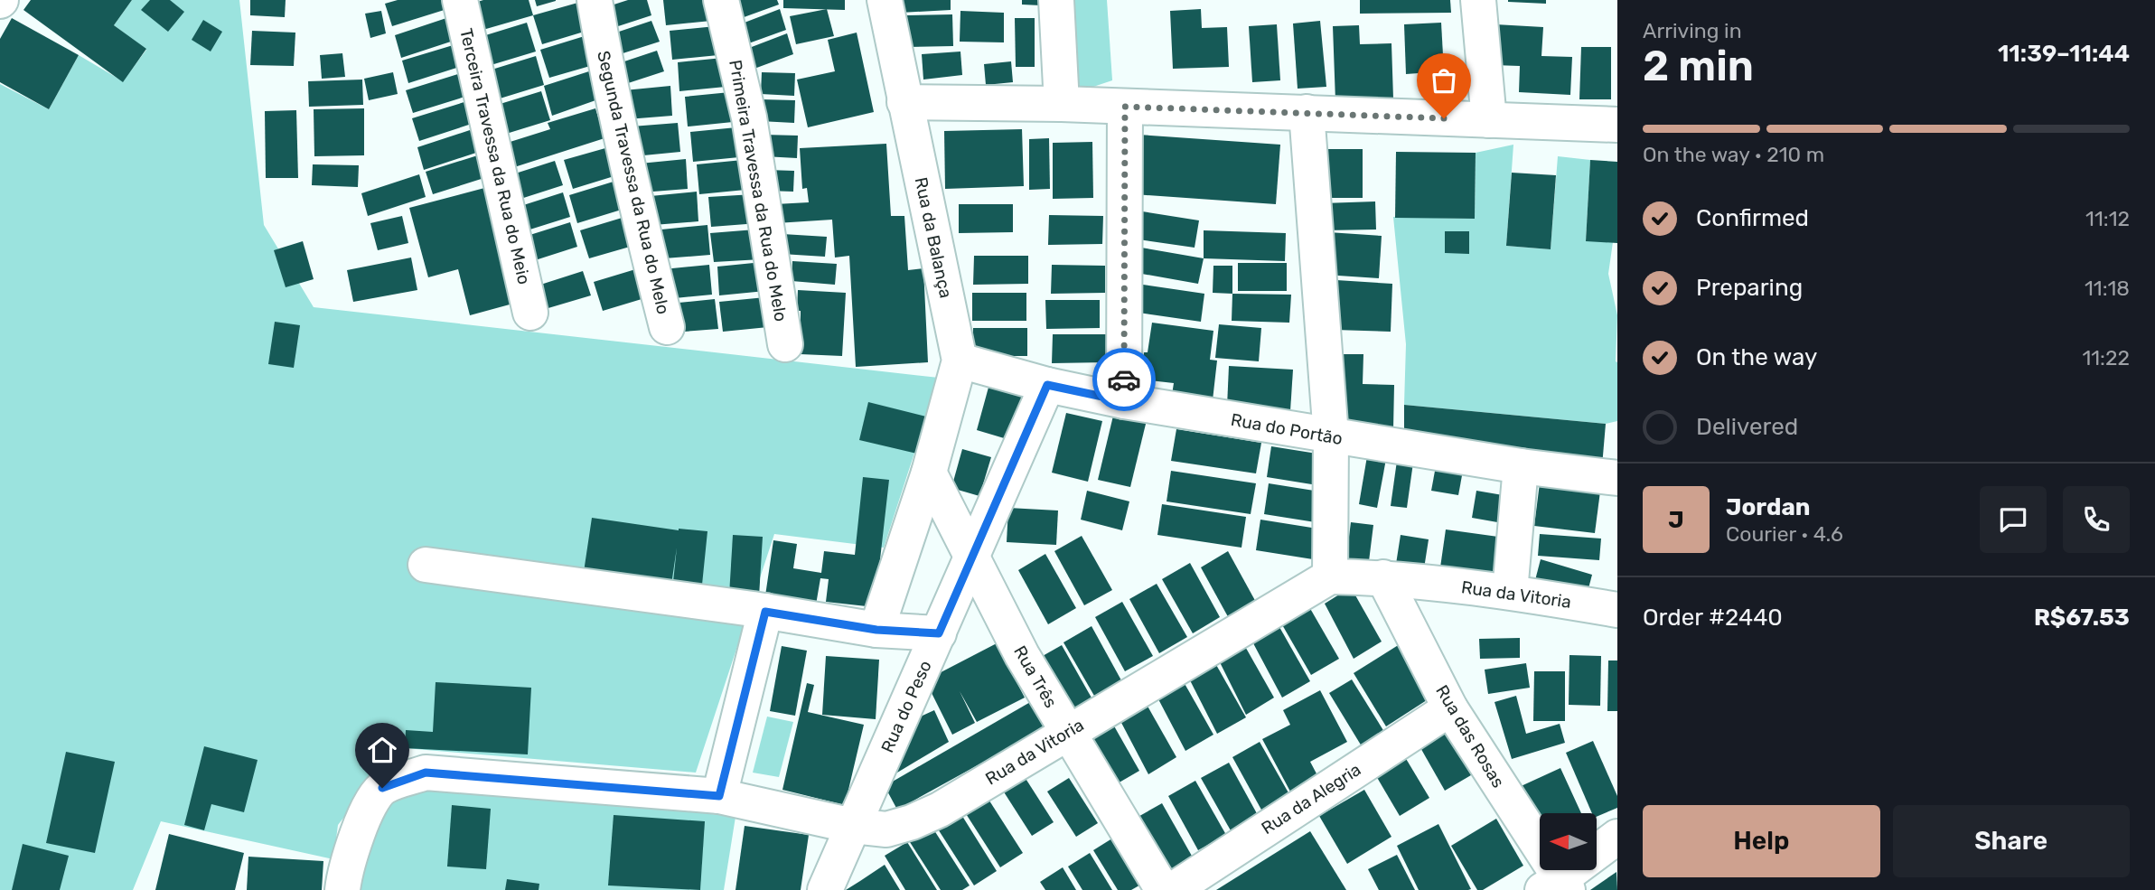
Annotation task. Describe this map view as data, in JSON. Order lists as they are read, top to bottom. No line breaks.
{"streets":{"street":["Terceira Travessa da Rua do Meio","Segunda Travessa da Rua do Melo","Primeira Travessa da Rua do Melo","Rua da Balança","Rua do Portão","Rua da Vitoria","Rua Três","Rua do Peso","Rua das Rosas","Rua da Alegria"]},"crossings":[["Rua da Balança","Rua do Portão"],["Rua do Portão","Rua do Peso"],["Rua da Vitoria","Rua Três"],["Rua da Vitoria","Rua do Peso"],["Rua da Vitoria","Rua das Rosas"],["Rua Três","Rua do Peso"],["Rua das Rosas","Rua da Alegria"]],"north":"left","page":{"heading":["2 min","Arriving in","11:39–11:44"],"panel":["Jordan","Courier · 4.6","Order #2440","R$67.53"],"bar":"On the way · 210 m","list":[["Confirmed","11:12"],["Preparing","11:18"],["On the way","11:22"],"Delivered"],"round":"J","buttons":["Help","Share"]}}
